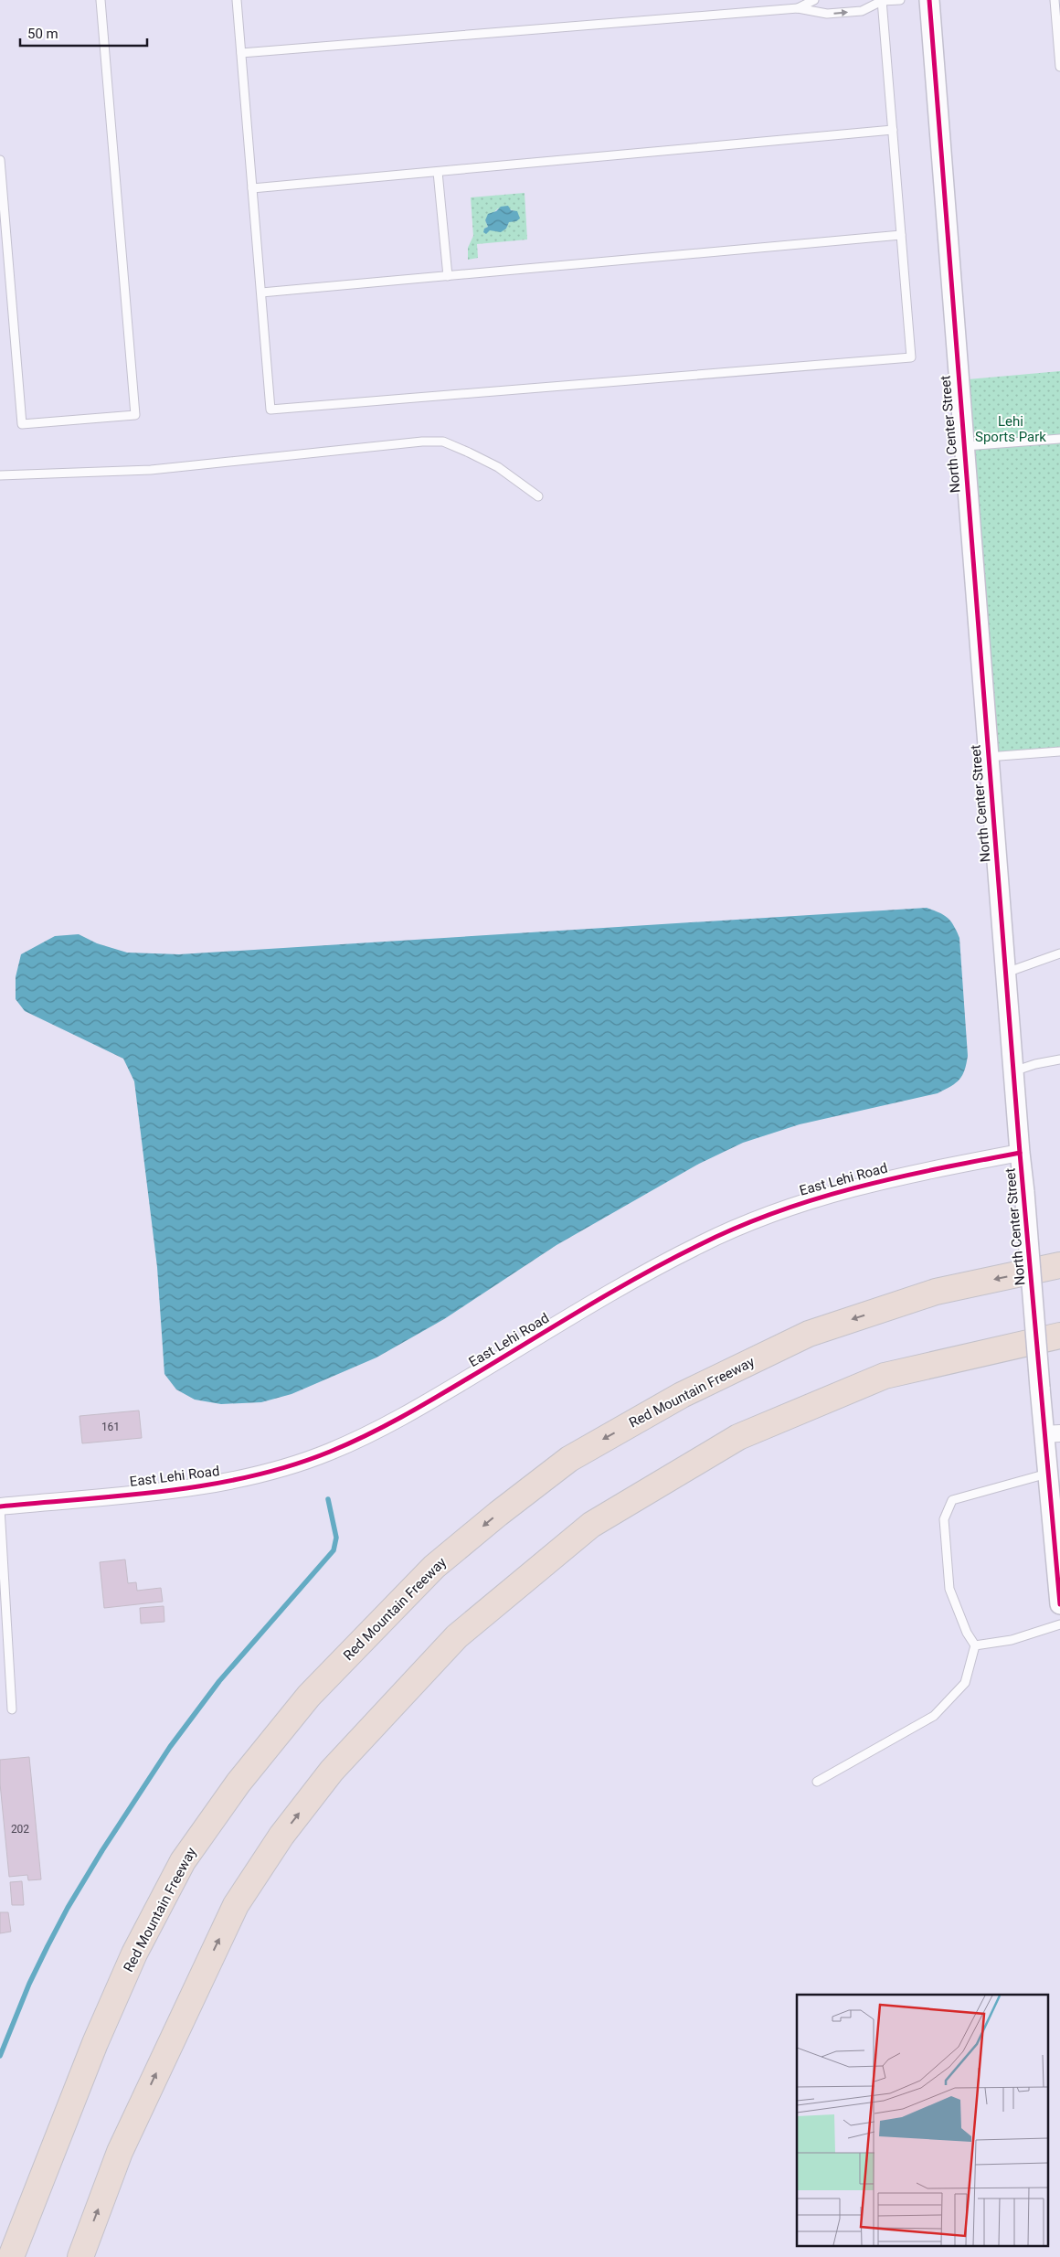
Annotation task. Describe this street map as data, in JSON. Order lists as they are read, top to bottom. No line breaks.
{"streets":{"highway":["Red Mountain Freeway"],"street":["North Center Street","East Lehi Road"]},"crossings":[["North Center Street","East Lehi Road"]],"parks":["Lehi Sports Park"],"house_numbers":["161","202"],"scale_bar":"50 m"}
